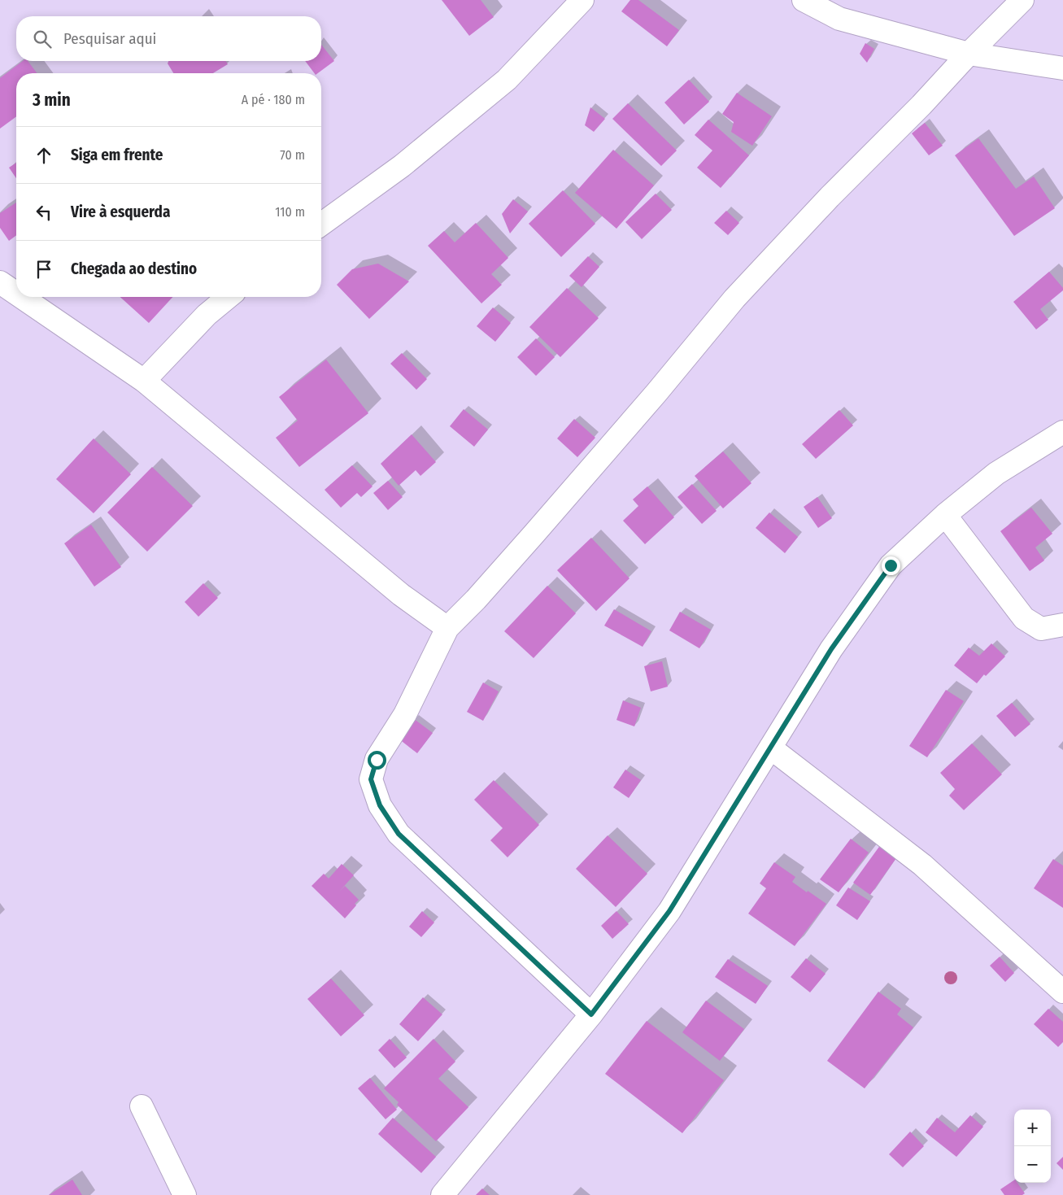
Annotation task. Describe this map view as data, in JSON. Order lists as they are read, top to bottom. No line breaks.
{"page":{"search":"Pesquisar aqui","heading":["3 min","A pé · 180 m"],"list":[["Siga em frente","70 m"],["Vire à esquerda","110 m"],"Chegada ao destino"],"map_buttons":["+","−"]}}
